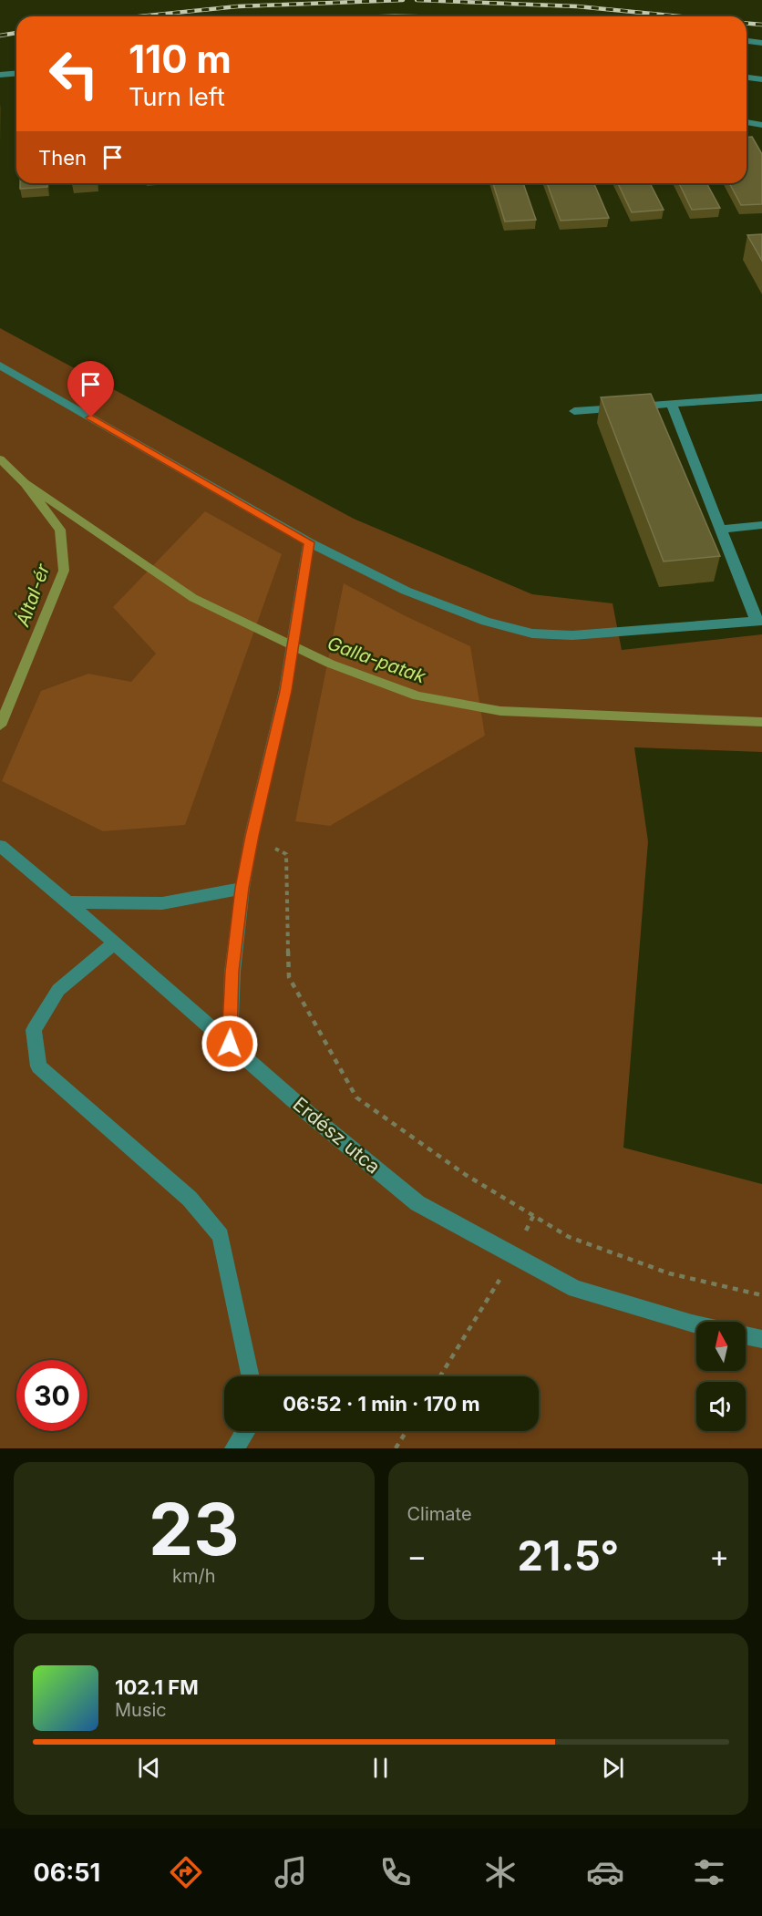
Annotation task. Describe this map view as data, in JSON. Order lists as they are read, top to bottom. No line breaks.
{"streets":{"street":["Erdész utca"]},"water":["Által-ér","Galla-patak"],"north":"top","page":{"turn":["110 m","Turn left"],"then":"Then","limit":"30","trip":"06:52 · 1 min · 170 m","tile":[["23","km/h"],"Climate"],"heat":["−","21.5°","+"],"song":["102.1 FM","Music"],"tabs":"06:51"}}
